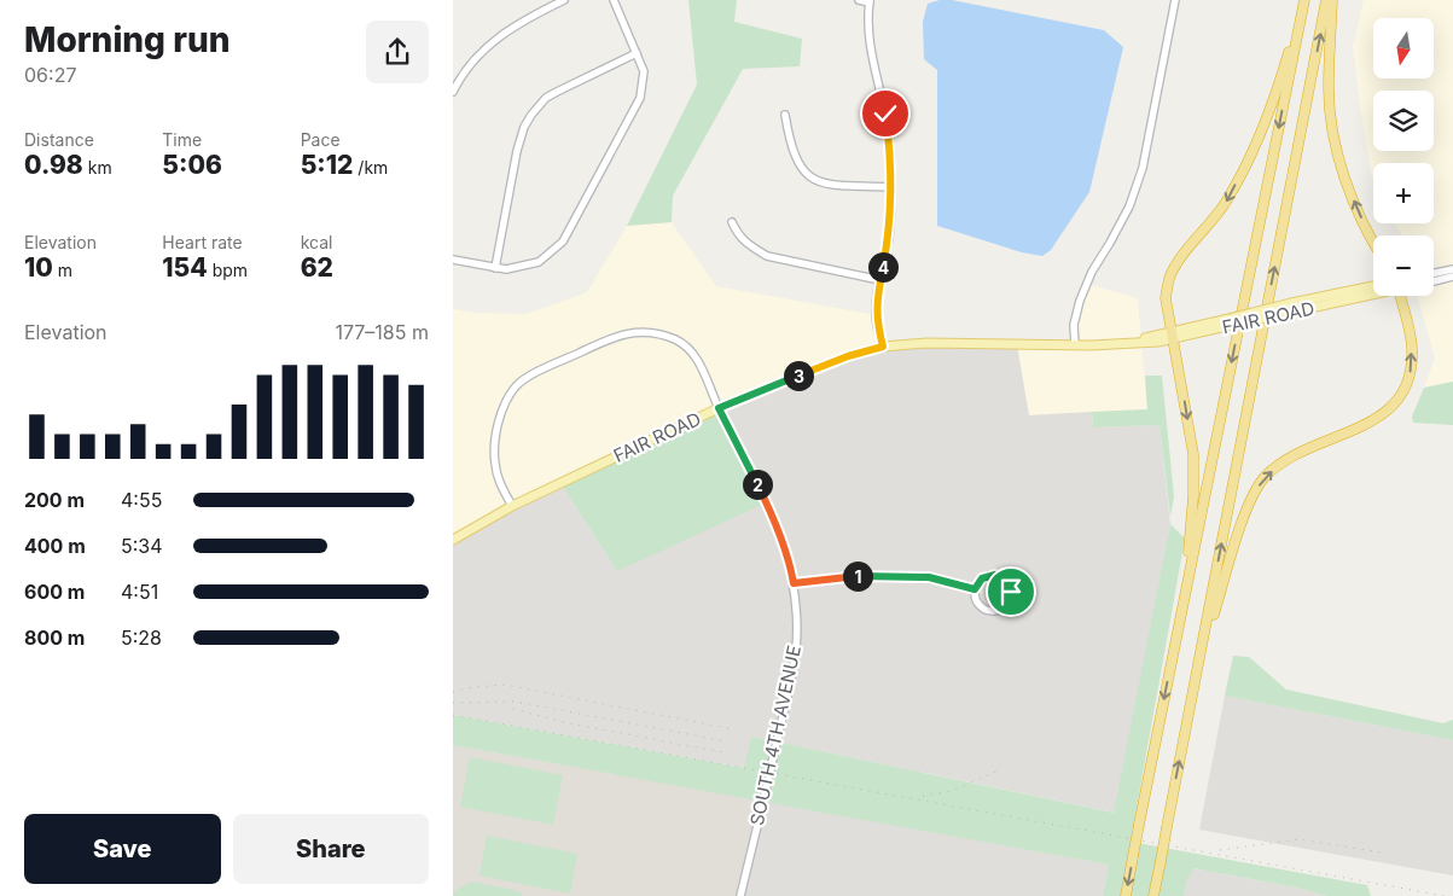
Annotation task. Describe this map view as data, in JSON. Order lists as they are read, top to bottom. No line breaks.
{"streets":{"main road":["FAIR ROAD"],"street":["SOUTH 4TH AVENUE"]},"crossings":[["FAIR ROAD","SOUTH 4TH AVENUE"]],"north":"bottom","page":{"heading":["Morning run","06:27"],"map_buttons":["+","−"],"stats":[["Distance","0.98 km"],["Time","5:06"],["Pace","5:12 /km"],["Elevation","10 m"],["Heart rate","154 bpm"],["kcal","62"]],"pins":["4","3","2","1"],"chart":["Elevation","177–185 m"],"list":[{"name":"200 m","note":"4:55"},{"name":"400 m","note":"5:34"},{"name":"600 m","note":"4:51"},{"name":"800 m","note":"5:28"}],"buttons":["Save","Share"]}}
